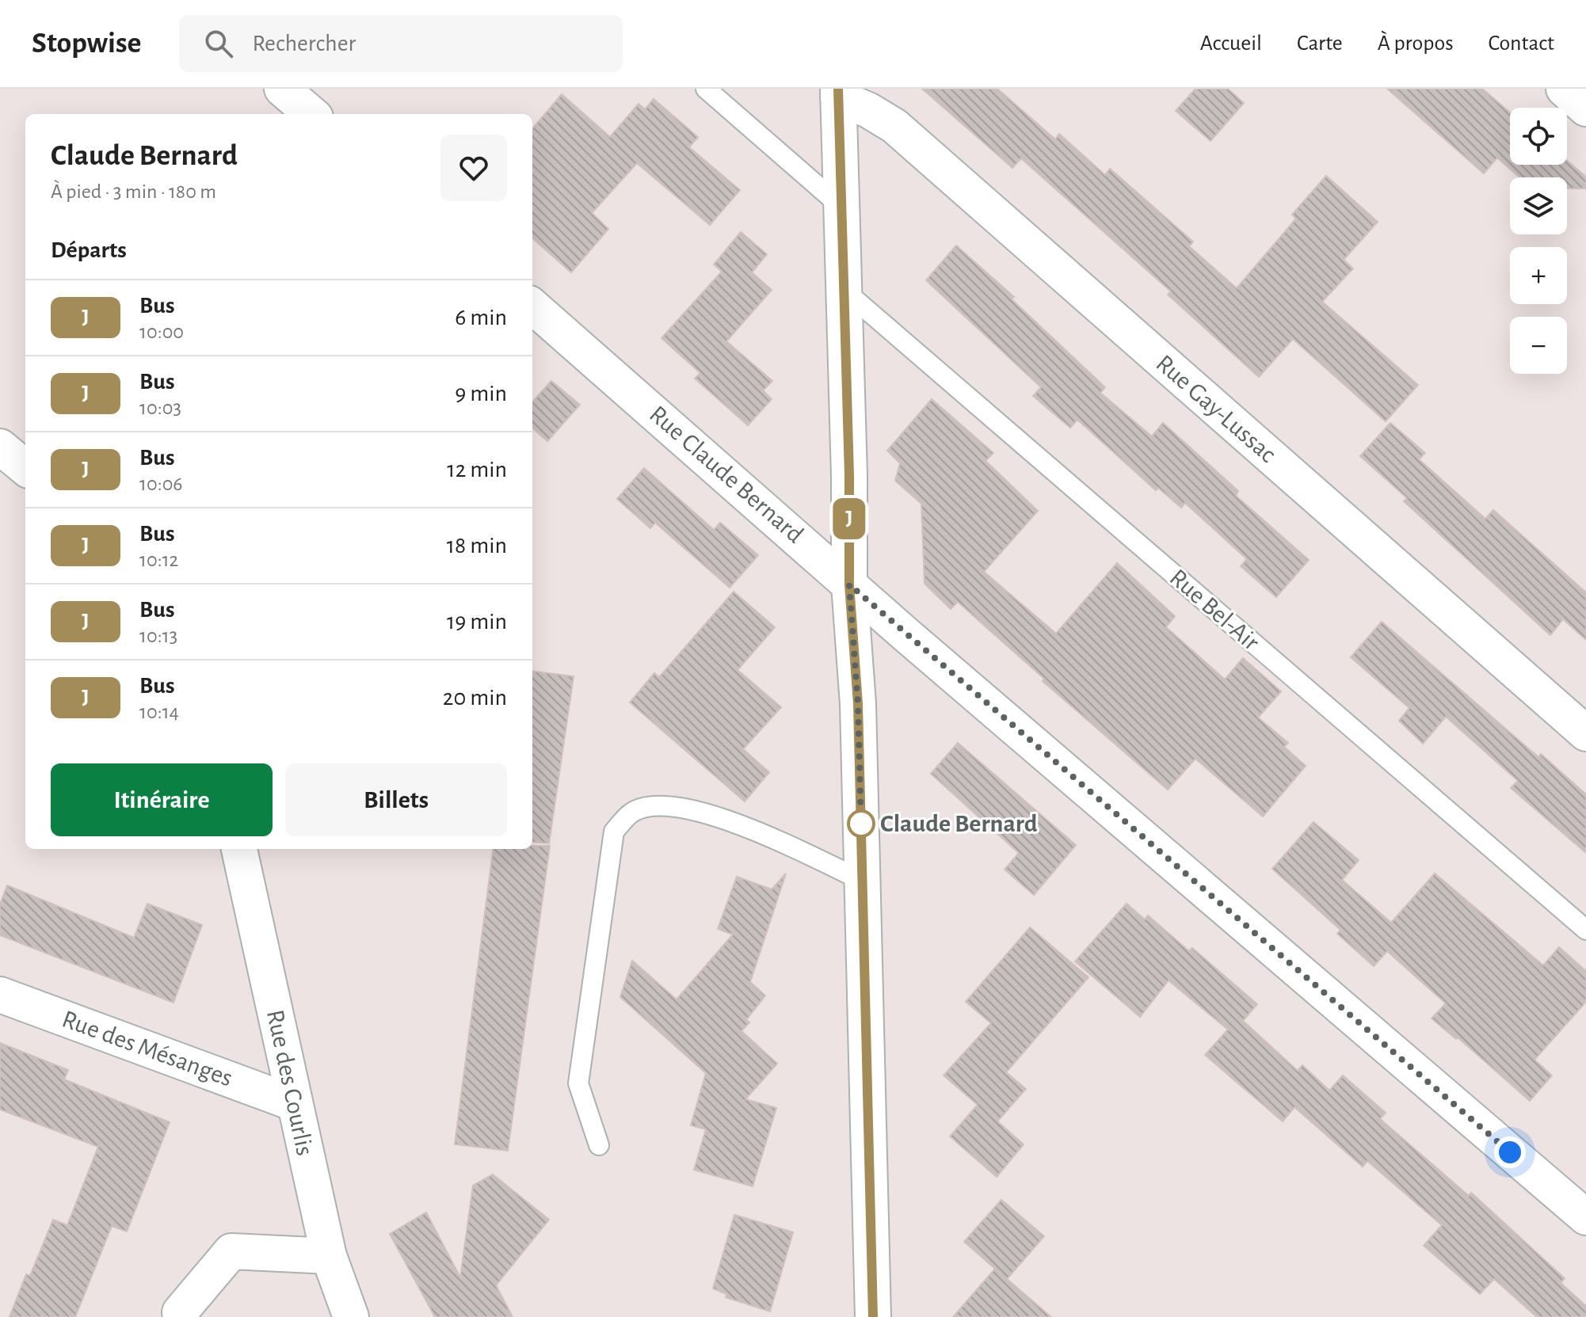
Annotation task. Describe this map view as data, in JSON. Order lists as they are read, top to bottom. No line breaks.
{"streets":{"street":["Rue Gay-Lussac","Rue Claude Bernard","Rue des Mésanges","Rue des Courlis"],"lane":["Rue Bel-Air"]},"crossings":[["Rue des Mésanges","Rue des Courlis"]],"places":["Claude Bernard"],"lines":["bus line J"],"page":{"header":"Stopwise","search":"Rechercher","nav":["Accueil","Carte","À propos","Contact"],"on_map":"J","map_buttons":["+","−"],"heading":[["Claude Bernard","À pied · 3 min · 180 m"],"Départs"],"list":[{"mark":"J","name":"Bus","note":"10:00","value":"6 min"},{"mark":"J","name":"Bus","note":"10:03","value":"9 min"},{"mark":"J","name":"Bus","note":"10:06","value":"12 min"},{"mark":"J","name":"Bus","note":"10:12","value":"18 min"},{"mark":"J","name":"Bus","note":"10:13","value":"19 min"},{"mark":"J","name":"Bus","note":"10:14","value":"20 min"}],"buttons":["Itinéraire","Billets"]}}
